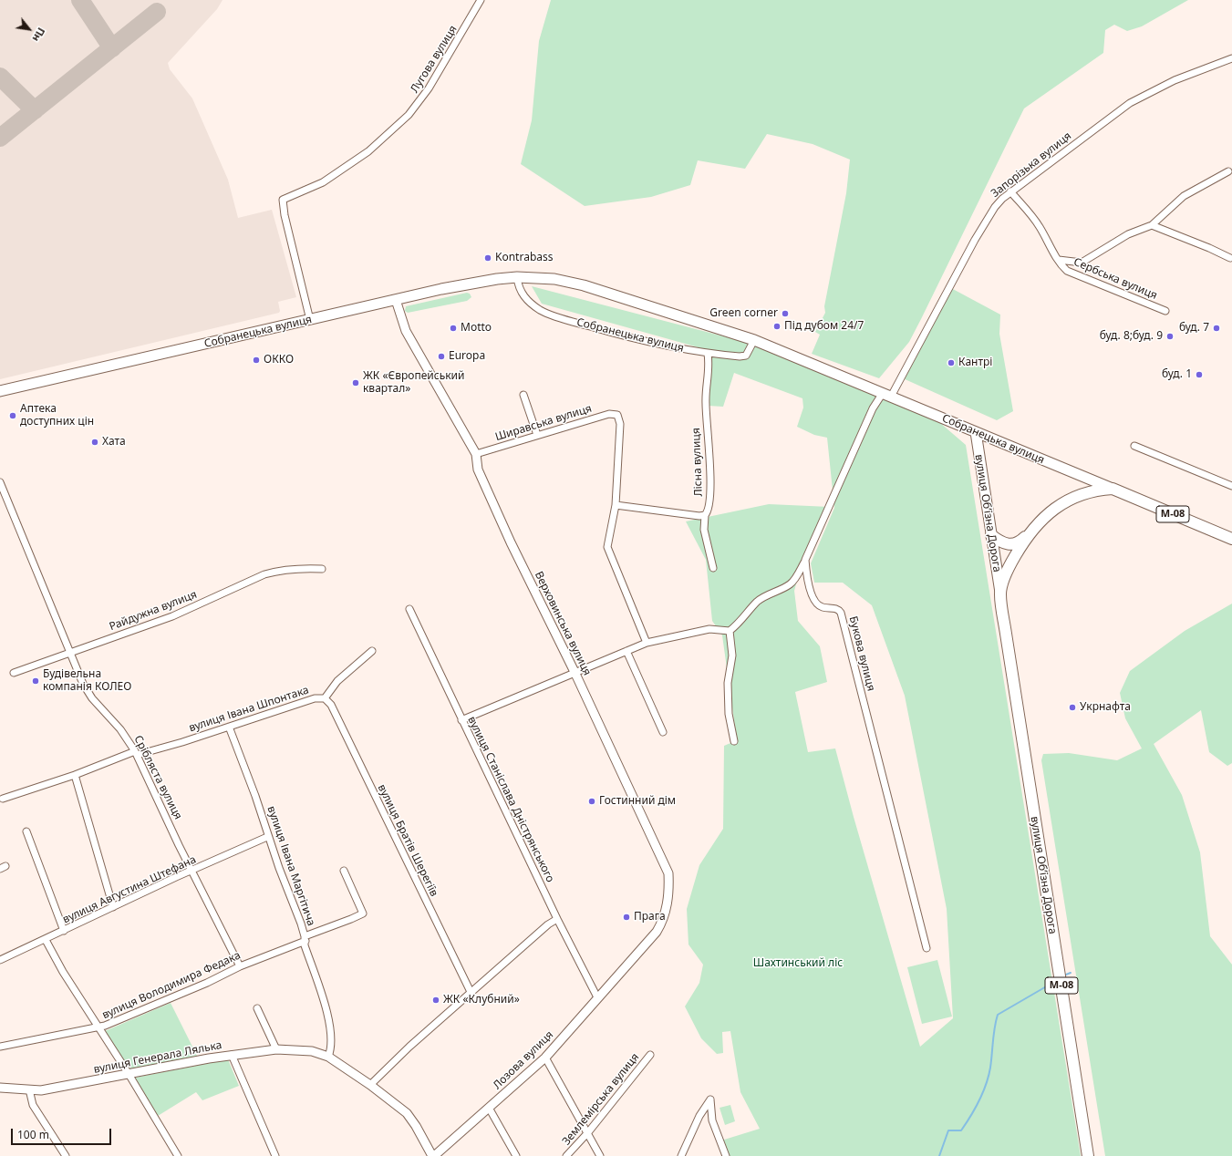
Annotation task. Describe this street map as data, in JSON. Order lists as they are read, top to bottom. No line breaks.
{"streets":{"highway":["Собранецька вулиця","вулиця Обʼїзна Дорога","М-08"],"street":["Лугова вулиця","Запорізька вулиця","Сербська вулиця","Ширавська вулиця","Лісна вулиця","Райдужна вулиця","Верховинська вулиця","Букова вулиця","вулиця Івана Шпонтака","Срібляста вулиця","вулиця Станіслава Дністрянського","вулиця Братів Шерегіїв","вулиця Івана Маргітича","вулиця Августина Штефана","вулиця Володимира Федака","вулиця Генерала Лялька","Лозова вулиця","Землемірська вулиця"]},"crossings":[["Лугова вулиця","Собранецька вулиця"],["Запорізька вулиця","Сербська вулиця"],["Запорізька вулиця","Собранецька вулиця"],["Запорізька вулиця","Букова вулиця"],["Собранецька вулиця","Лісна вулиця"],["Собранецька вулиця","вулиця Обʼїзна Дорога"],["Собранецька вулиця","Верховинська вулиця"],["Собранецька вулиця","Букова вулиця"],["Ширавська вулиця","Верховинська вулиця"],["Райдужна вулиця","Срібляста вулиця"],["Верховинська вулиця","Лозова вулиця"],["вулиця Івана Шпонтака","Срібляста вулиця"],["вулиця Івана Шпонтака","вулиця Братів Шерегіїв"],["вулиця Івана Шпонтака","вулиця Івана Маргітича"],["Срібляста вулиця","вулиця Августина Штефана"],["Срібляста вулиця","вулиця Володимира Федака"],["вулиця Станіслава Дністрянського","Лозова вулиця"],["вулиця Івана Маргітича","вулиця Августина Штефана"],["вулиця Івана Маргітича","вулиця Володимира Федака"]],"parks":["Шахтинський ліс"],"places":["Kontrabass","Green corner","Під дубом 24/7","Motto","буд. 7","буд. 8;буд. 9","Europa","ОККО","Кантрі","буд. 1","ЖК «Європейський квартал»","Аптека доступних цін","Хата","Будівельна компанія КОЛЕО","Укрнафта","Гостинний дім","Прага","ЖК «Клубний»"],"scale_bar":"100 m","north":"bottom right"}
